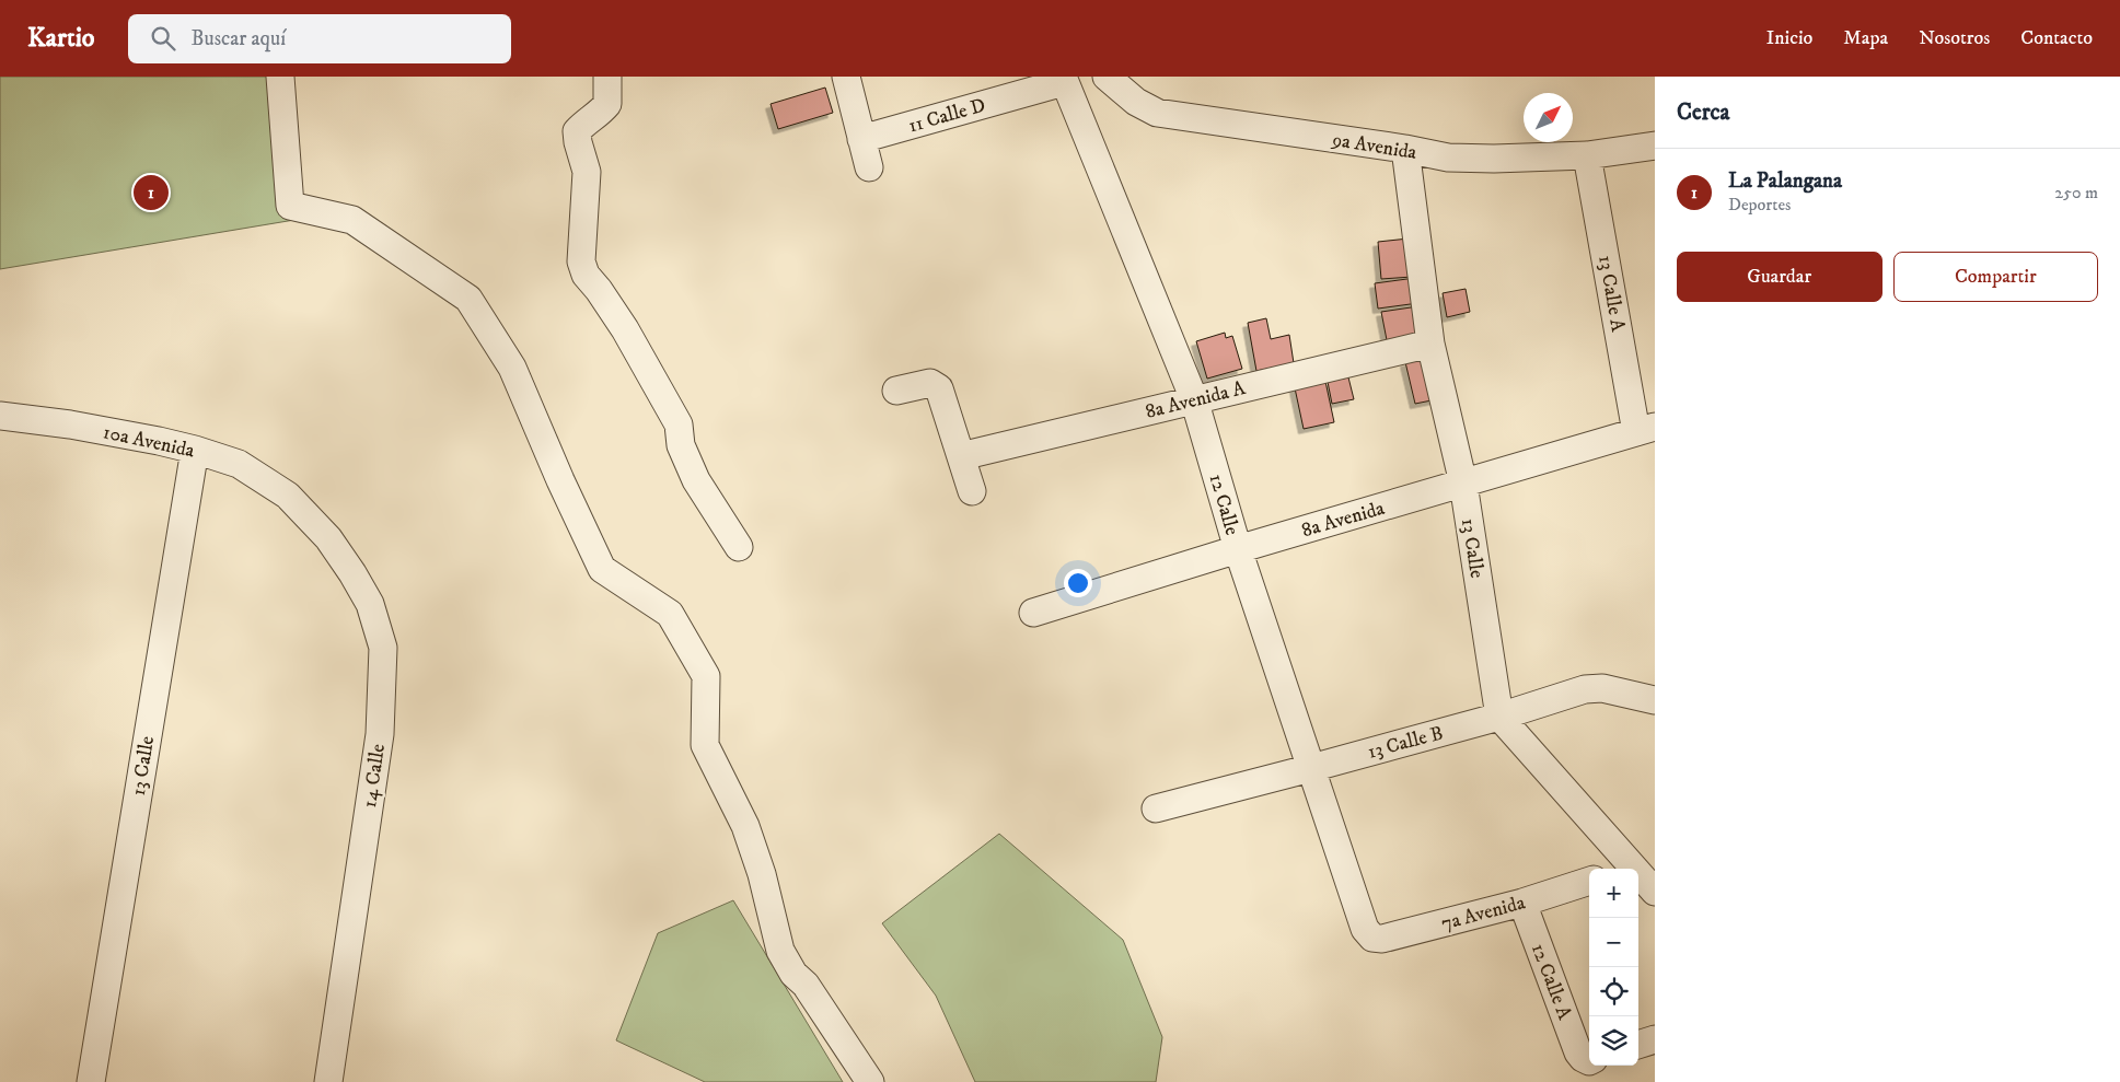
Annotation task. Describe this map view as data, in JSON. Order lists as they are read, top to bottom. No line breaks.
{"streets":{"street":["11 Calle D","9a Avenida","13 Calle A","8a Avenida A","10a Avenida","12 Calle","8a Avenida","13 Calle","13 Calle B","14 Calle","7a Avenida","12 Calle A"]},"crossings":[["11 Calle D","12 Calle"],["9a Avenida","13 Calle A"],["9a Avenida","13 Calle"],["13 Calle A","8a Avenida"],["8a Avenida A","12 Calle"],["8a Avenida A","13 Calle"],["10a Avenida","13 Calle"],["10a Avenida","14 Calle"],["12 Calle","8a Avenida"],["12 Calle","13 Calle B"],["12 Calle","7a Avenida"],["8a Avenida","13 Calle"],["13 Calle","13 Calle B"],["7a Avenida","12 Calle A"]],"north":"top right","page":{"header":"Kartio","search":"Buscar aquí","nav":["Inicio","Mapa","Nosotros","Contacto"],"heading":"Cerca","list":[{"mark":"1","name":"La Palangana","note":"Deportes","value":"250 m"}],"pins":"1","buttons":["Guardar","Compartir"],"map_buttons":["+","−"]}}
